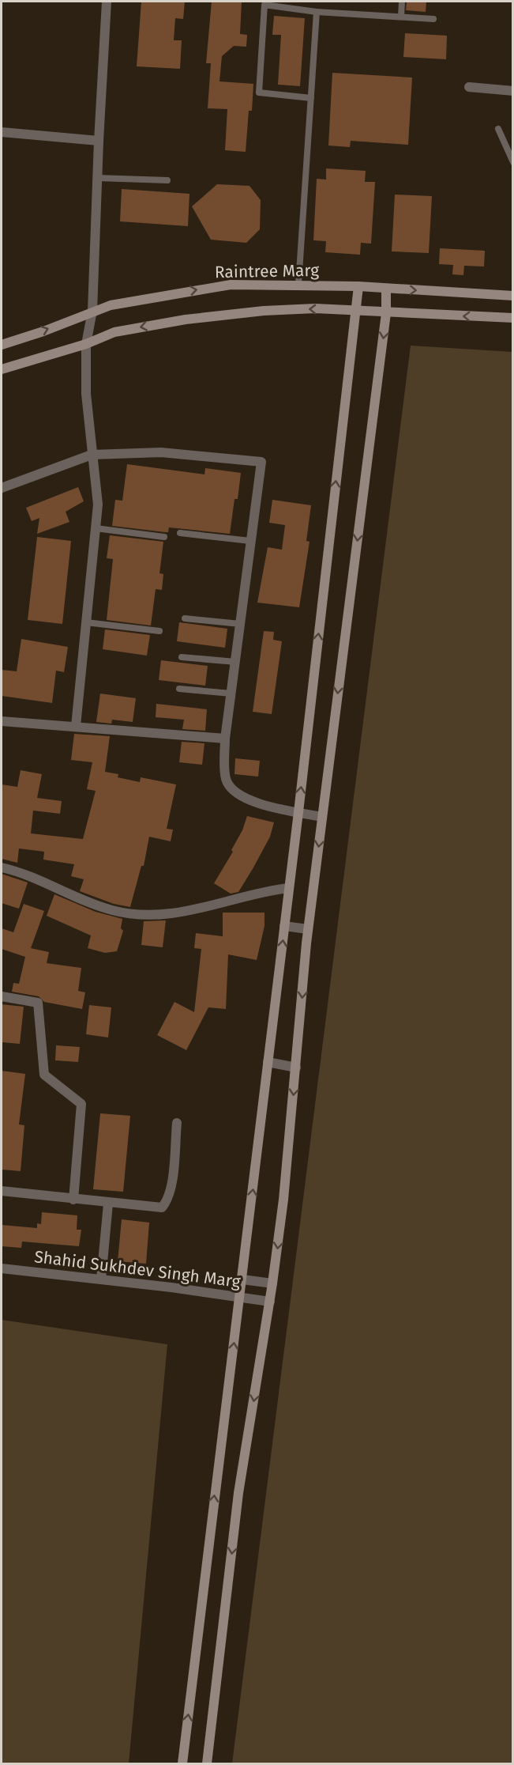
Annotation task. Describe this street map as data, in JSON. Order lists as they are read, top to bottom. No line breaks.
{"streets":{"main road":["Raintree Marg"],"street":["Shahid Sukhdev Singh Marg"]}}
